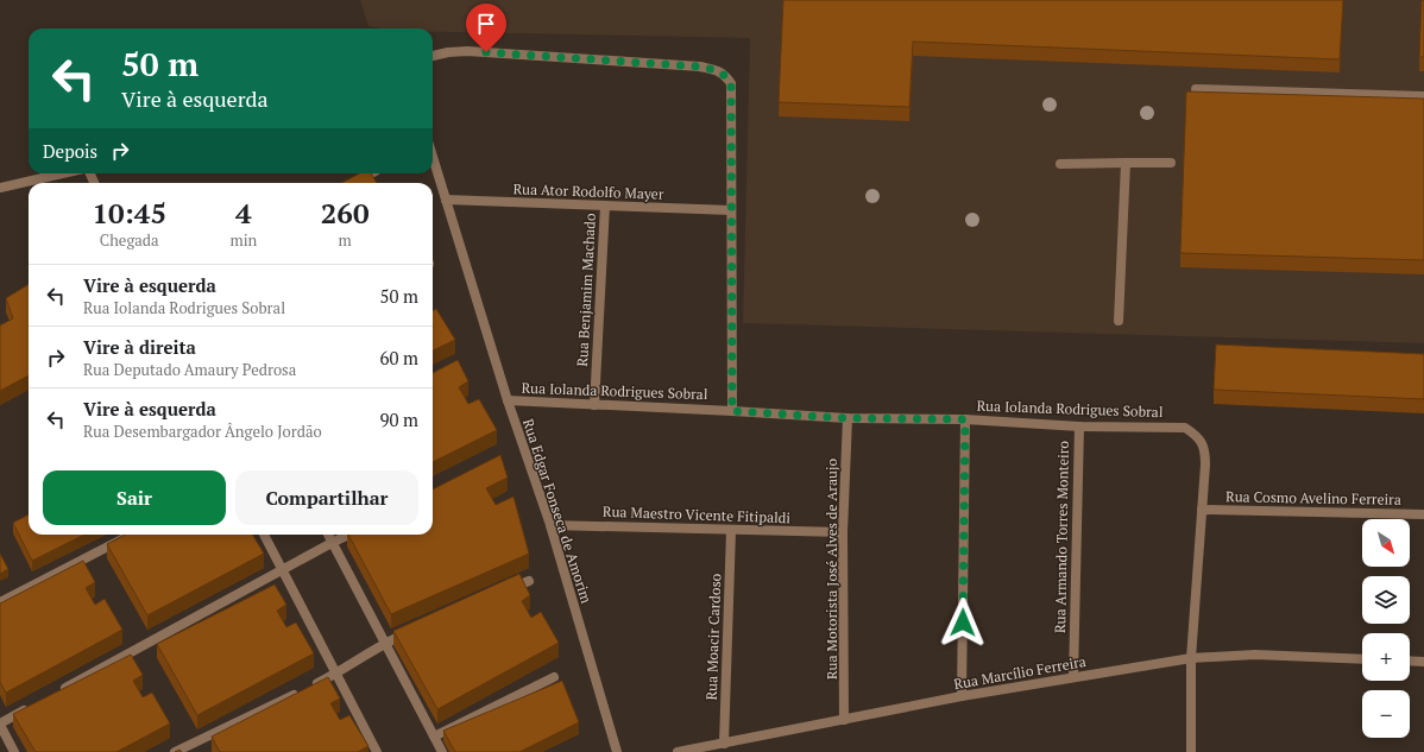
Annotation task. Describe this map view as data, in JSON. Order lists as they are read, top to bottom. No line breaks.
{"streets":{"street":["Rua Ator Rodolfo Mayer","Rua Benjamim Machado","Rua Iolanda Rodrigues Sobral","Rua Cosmo Avelino Ferreira","Rua Edgar Fonseca de Amorim","Rua Maestro Vicente Fitipaldi","Rua Armando Torres Monteiro","Rua Motorista José Alves de Araujo","Rua Moacir Cardoso","Rua Marcílio Ferreira"]},"crossings":[["Rua Ator Rodolfo Mayer","Rua Benjamim Machado"],["Rua Ator Rodolfo Mayer","Rua Edgar Fonseca de Amorim"],["Rua Benjamim Machado","Rua Iolanda Rodrigues Sobral"],["Rua Iolanda Rodrigues Sobral","Rua Cosmo Avelino Ferreira"],["Rua Iolanda Rodrigues Sobral","Rua Edgar Fonseca de Amorim"],["Rua Iolanda Rodrigues Sobral","Rua Armando Torres Monteiro"],["Rua Iolanda Rodrigues Sobral","Rua Motorista José Alves de Araujo"],["Rua Iolanda Rodrigues Sobral","Rua Marcílio Ferreira"],["Rua Edgar Fonseca de Amorim","Rua Maestro Vicente Fitipaldi"],["Rua Maestro Vicente Fitipaldi","Rua Motorista José Alves de Araujo"],["Rua Maestro Vicente Fitipaldi","Rua Moacir Cardoso"],["Rua Armando Torres Monteiro","Rua Marcílio Ferreira"],["Rua Motorista José Alves de Araujo","Rua Marcílio Ferreira"],["Rua Moacir Cardoso","Rua Marcílio Ferreira"]],"north":"bottom right","page":{"turn":["50 m","Vire à esquerda"],"then":"Depois","eta":["10:45","Chegada","4","min","260","m"],"list":[{"name":"Vire à esquerda","note":"Rua Iolanda Rodrigues Sobral","value":"50 m"},{"name":"Vire à direita","note":"Rua Deputado Amaury Pedrosa","value":"60 m"},{"name":"Vire à esquerda","note":"Rua Desembargador Ângelo Jordão","value":"90 m"}],"buttons":["Sair","Compartilhar"],"map_buttons":["+","−"]}}
